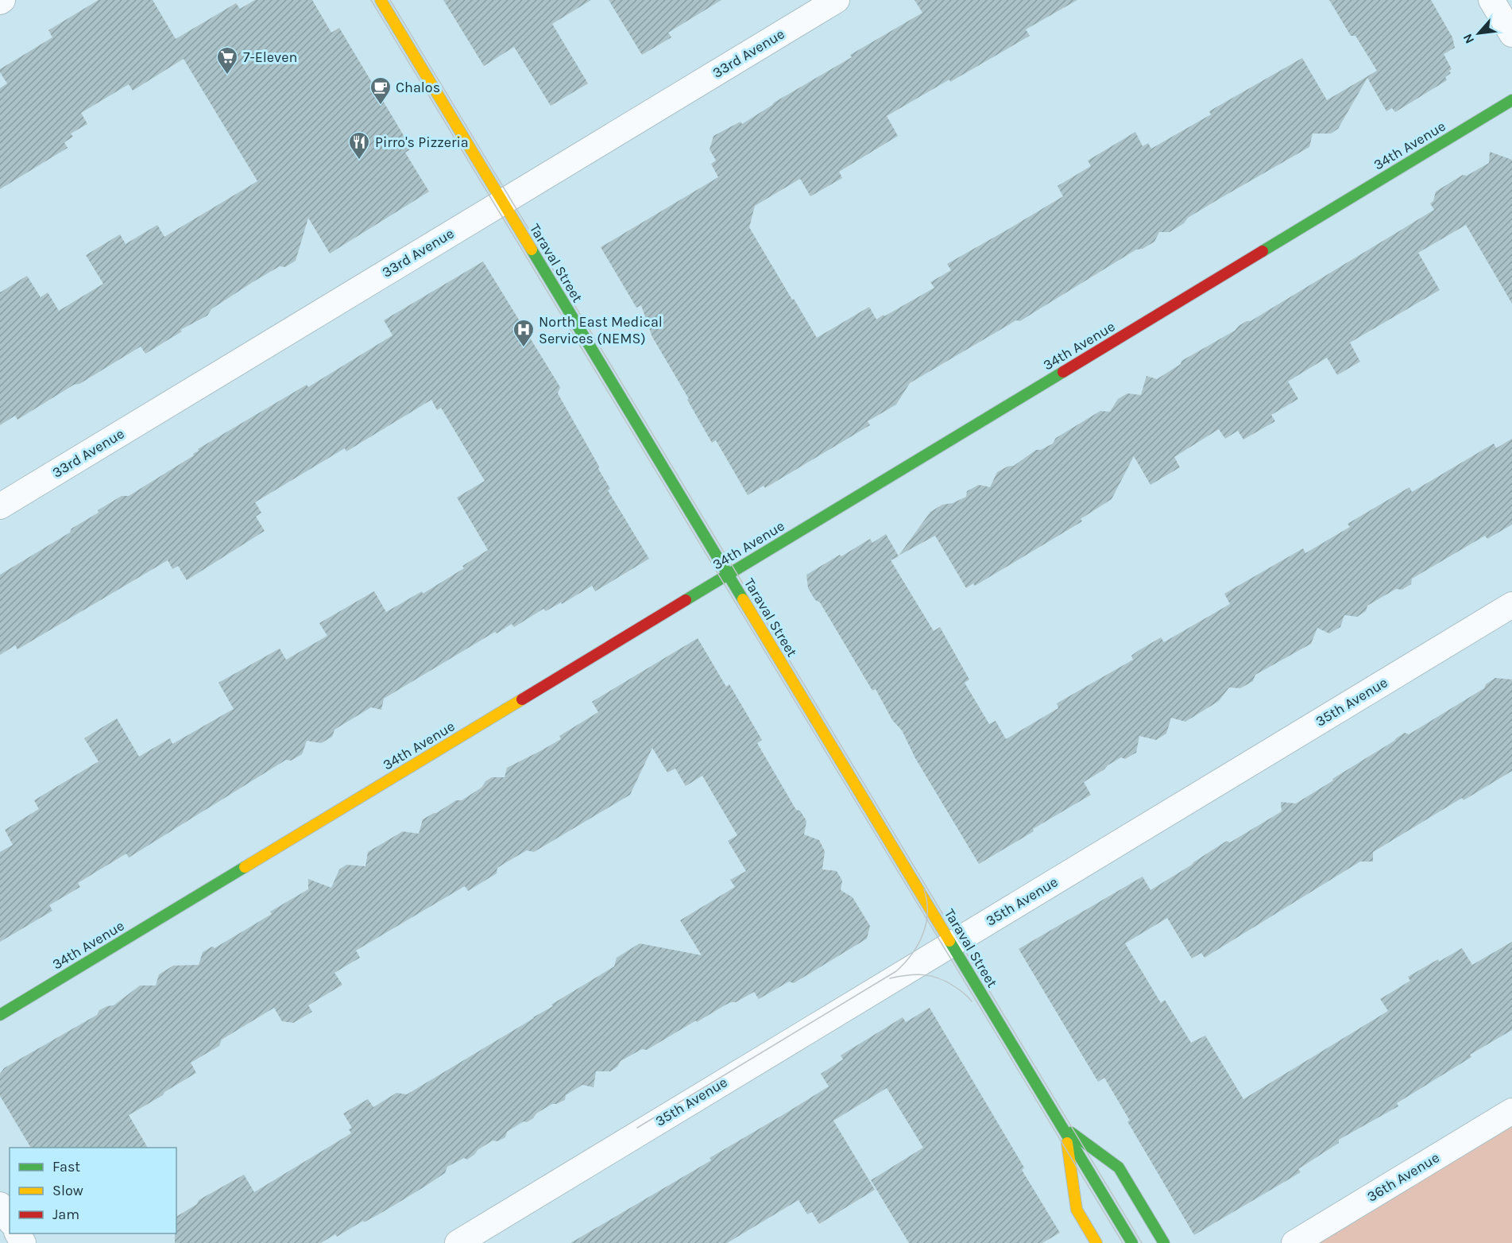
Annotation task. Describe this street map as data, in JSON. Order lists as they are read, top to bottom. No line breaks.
{"streets":{"street":["33rd Avenue","34th Avenue","Taraval Street","35th Avenue","36th Avenue"]},"crossings":[["33rd Avenue","Taraval Street"],["34th Avenue","Taraval Street"],["Taraval Street","35th Avenue"]],"places":{"supermarket":["7-Eleven"],"cafe":["Chalos"],"restaurant":["Pirro's Pizzeria"],"hospital":["North East Medical Services (NEMS)"]},"legend":["Fast","Slow","Jam"],"north":"bottom left"}
